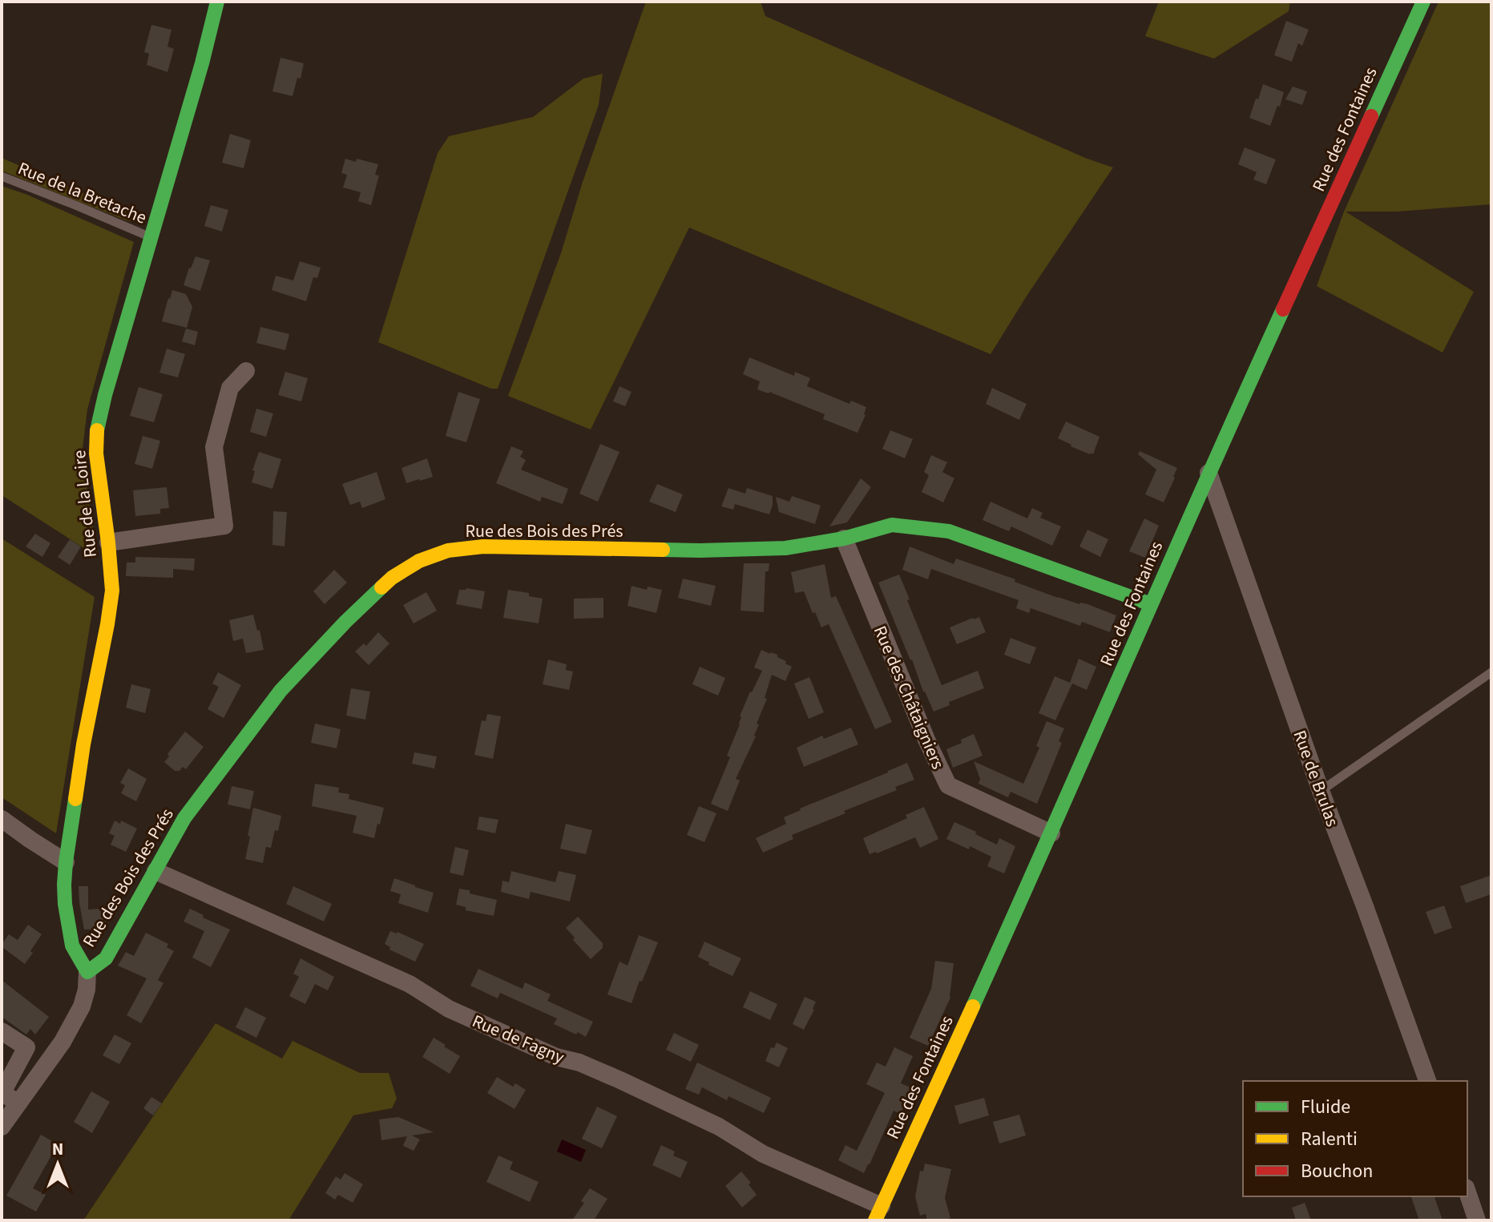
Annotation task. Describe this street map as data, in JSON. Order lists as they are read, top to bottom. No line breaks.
{"streets":{"street":["Rue des Fontaines","Rue de la Loire","Rue des Bois des Prés","Rue des Châtaigniers","Rue de Brulas","Rue de Fagny"],"lane":["Rue de la Bretache"]},"crossings":[["Rue des Fontaines","Rue des Bois des Prés"],["Rue des Fontaines","Rue des Châtaigniers"],["Rue des Fontaines","Rue de Brulas"],["Rue des Fontaines","Rue de Fagny"],["Rue de la Bretache","Rue de la Loire"],["Rue de la Loire","Rue des Bois des Prés"],["Rue des Bois des Prés","Rue des Châtaigniers"],["Rue des Bois des Prés","Rue de Fagny"]],"legend":["Fluide","Ralenti","Bouchon"],"north":"top"}
